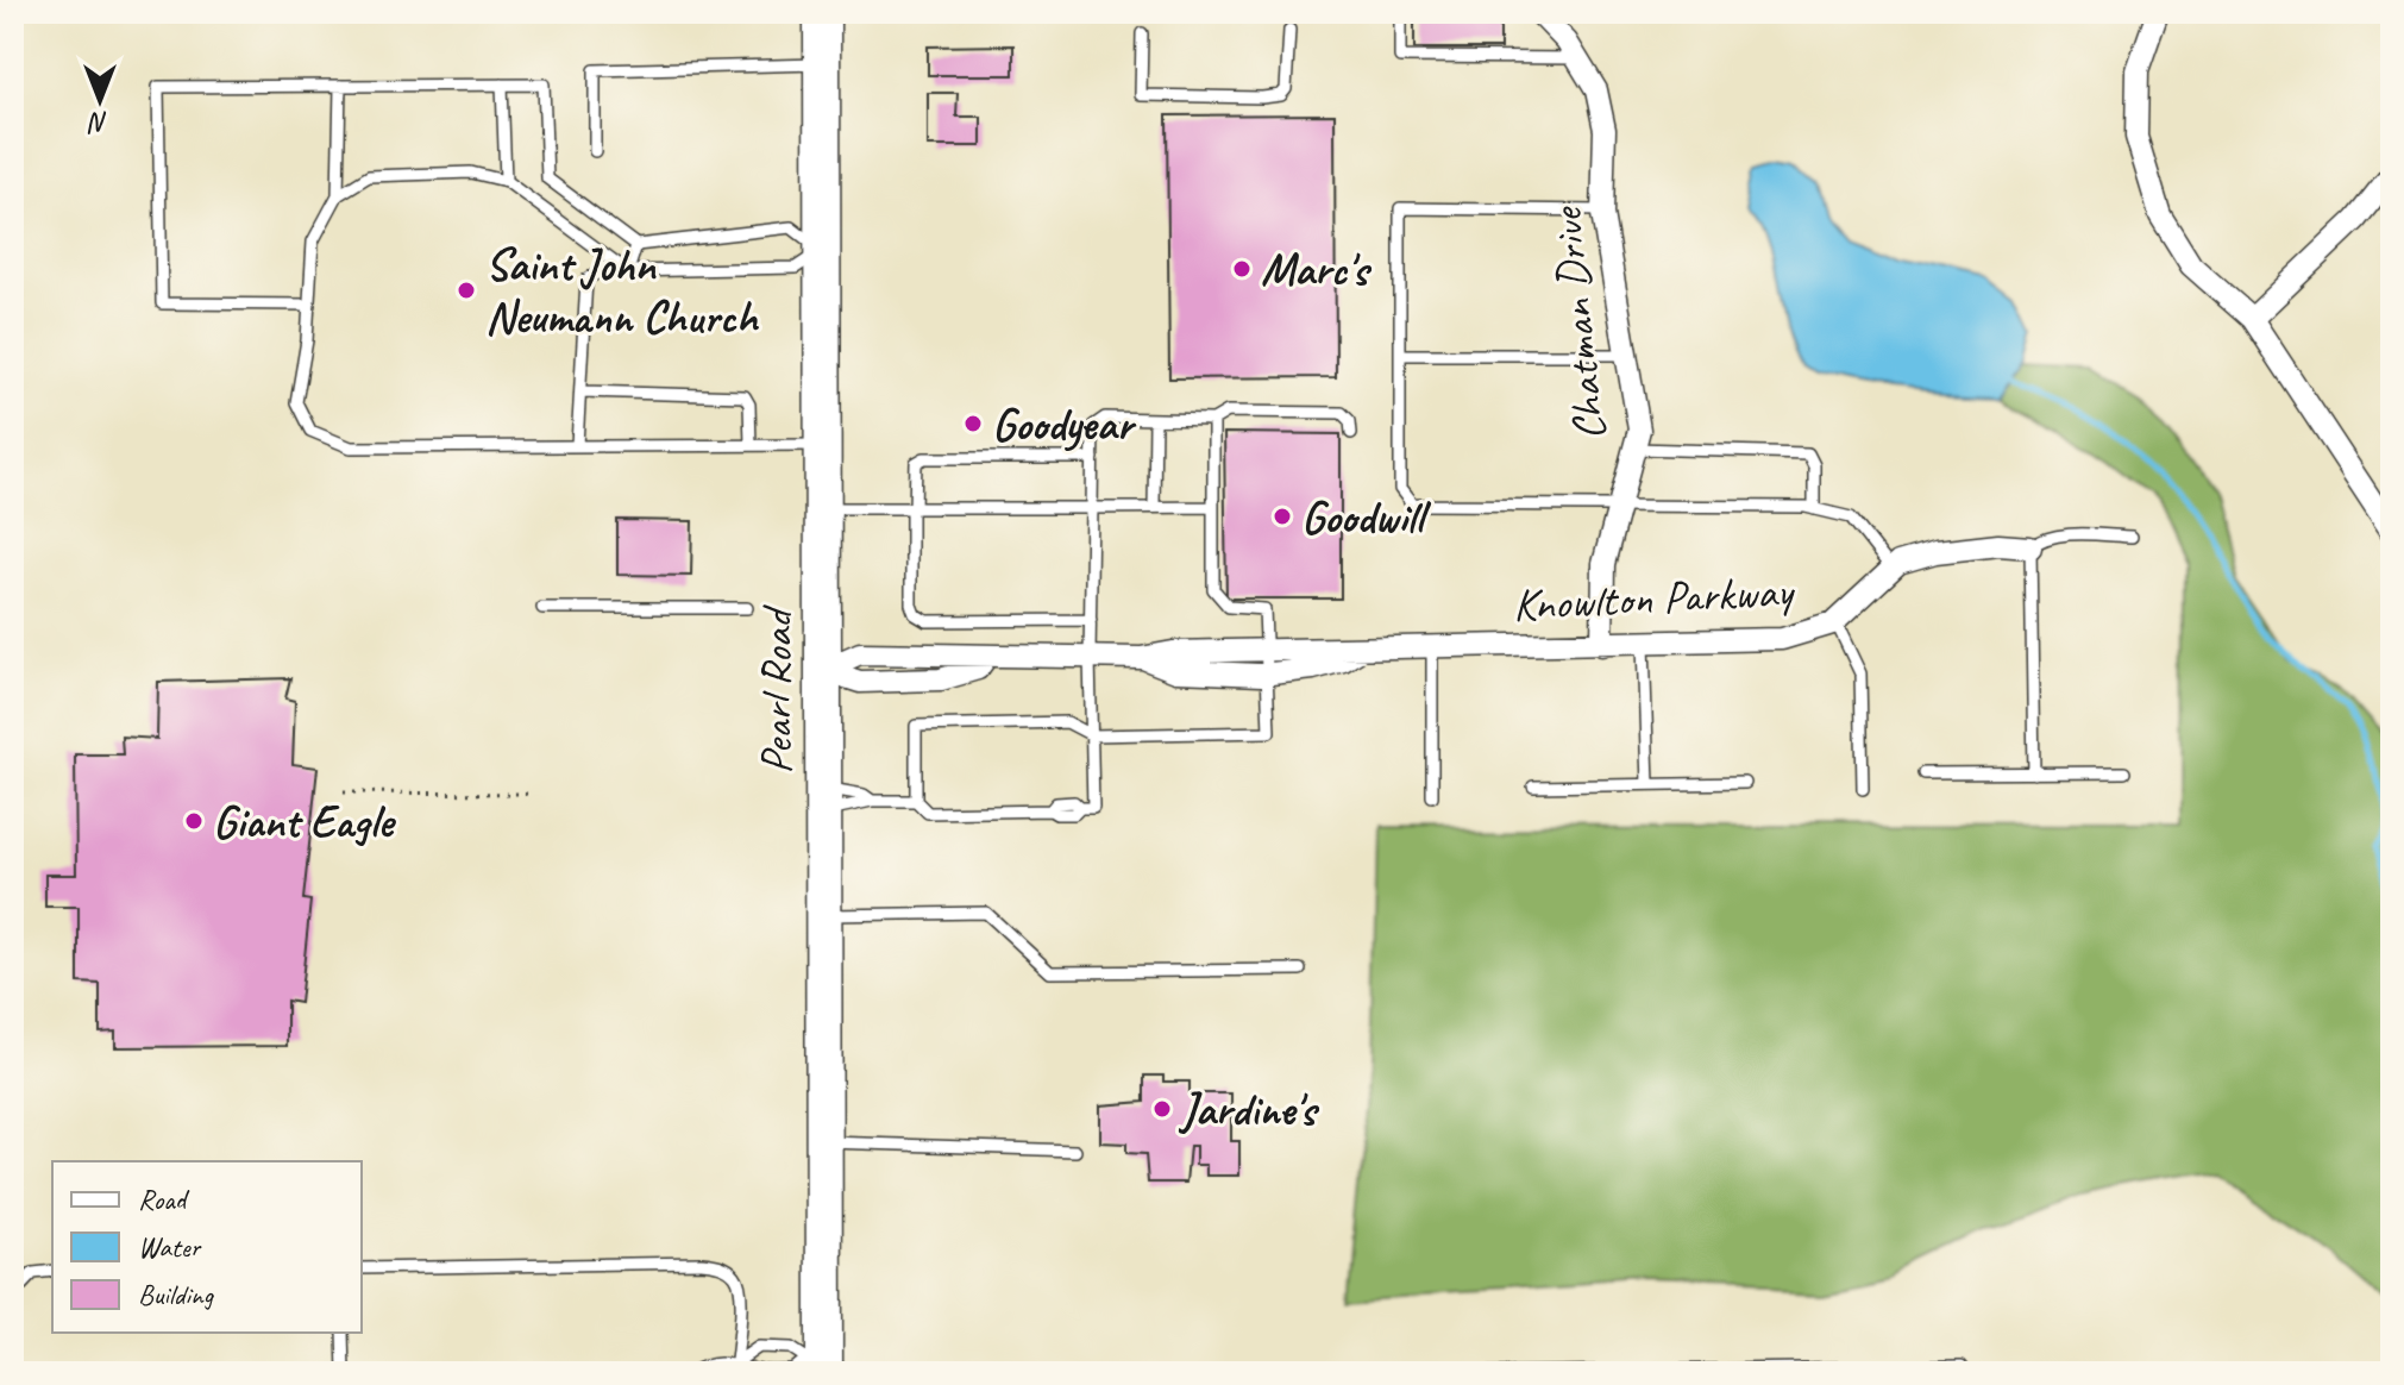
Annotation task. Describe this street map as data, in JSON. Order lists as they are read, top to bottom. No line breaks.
{"streets":{"main road":["Pearl Road"],"street":["Chatman Drive","Knowlton Parkway"]},"crossings":[["Chatman Drive","Knowlton Parkway"],["Knowlton Parkway","Pearl Road"]],"places":["Marc's","Saint John Neumann Church","Goodyear","Goodwill","Giant Eagle","Jardine's"],"legend":["Road","Water","Building"],"north":"bottom"}
